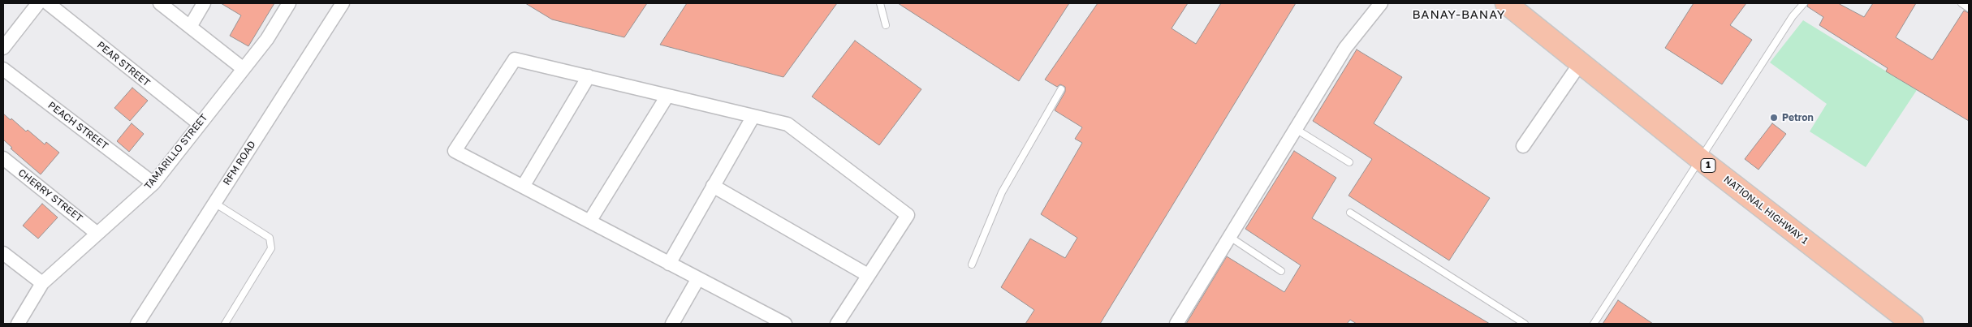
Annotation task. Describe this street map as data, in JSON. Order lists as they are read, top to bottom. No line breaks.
{"streets":{"highway":["1","NATIONAL HIGHWAY 1"],"street":["PEAR STREET","PEACH STREET","TAMARILLO STREET","RFM ROAD","CHERRY STREET"]},"crossings":[["PEAR STREET","TAMARILLO STREET"],["PEACH STREET","TAMARILLO STREET"],["TAMARILLO STREET","CHERRY STREET"]],"districts":["BANAY-BANAY"],"places":["Petron"]}
